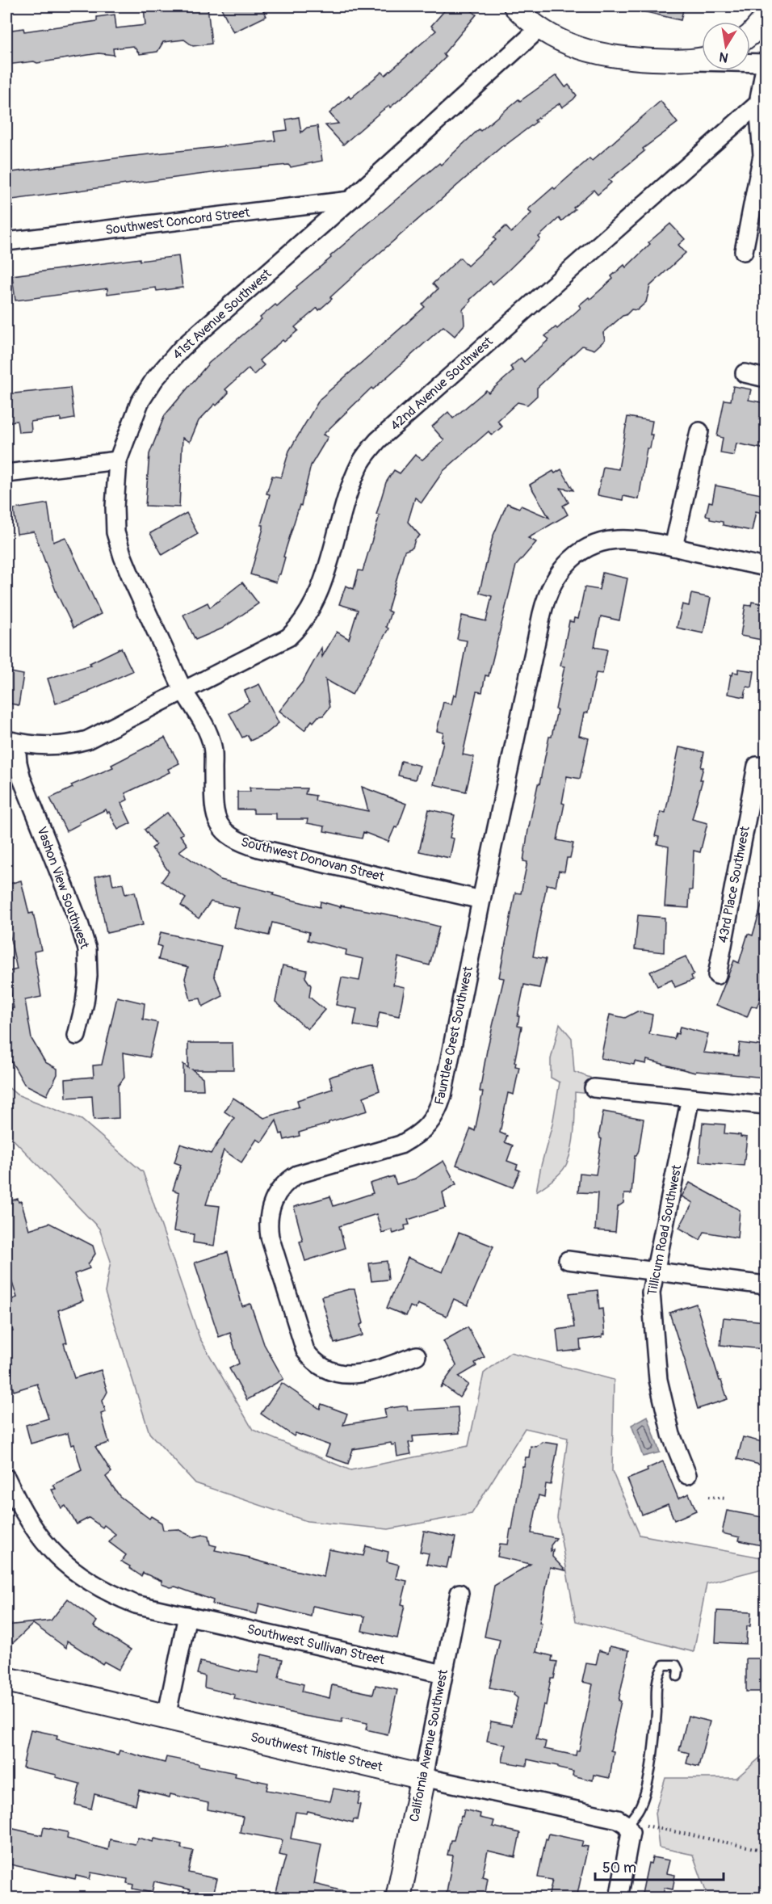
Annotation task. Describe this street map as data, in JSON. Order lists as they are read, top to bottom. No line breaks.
{"streets":{"main road":["California Avenue Southwest","Southwest Thistle Street"],"street":["Southwest Concord Street","41st Avenue Southwest","42nd Avenue Southwest","Southwest Donovan Street","43rd Place Southwest","Vashon View Southwest","Fauntlee Crest Southwest","Tillicum Road Southwest","Southwest Sullivan Street"]},"crossings":[["Southwest Concord Street","41st Avenue Southwest"],["41st Avenue Southwest","42nd Avenue Southwest"],["41st Avenue Southwest","Southwest Donovan Street"],["42nd Avenue Southwest","Southwest Donovan Street"],["Southwest Donovan Street","Fauntlee Crest Southwest"],["Southwest Sullivan Street","California Avenue Southwest"],["California Avenue Southwest","Southwest Thistle Street"]],"scale_bar":"50 m","north":"bottom"}
